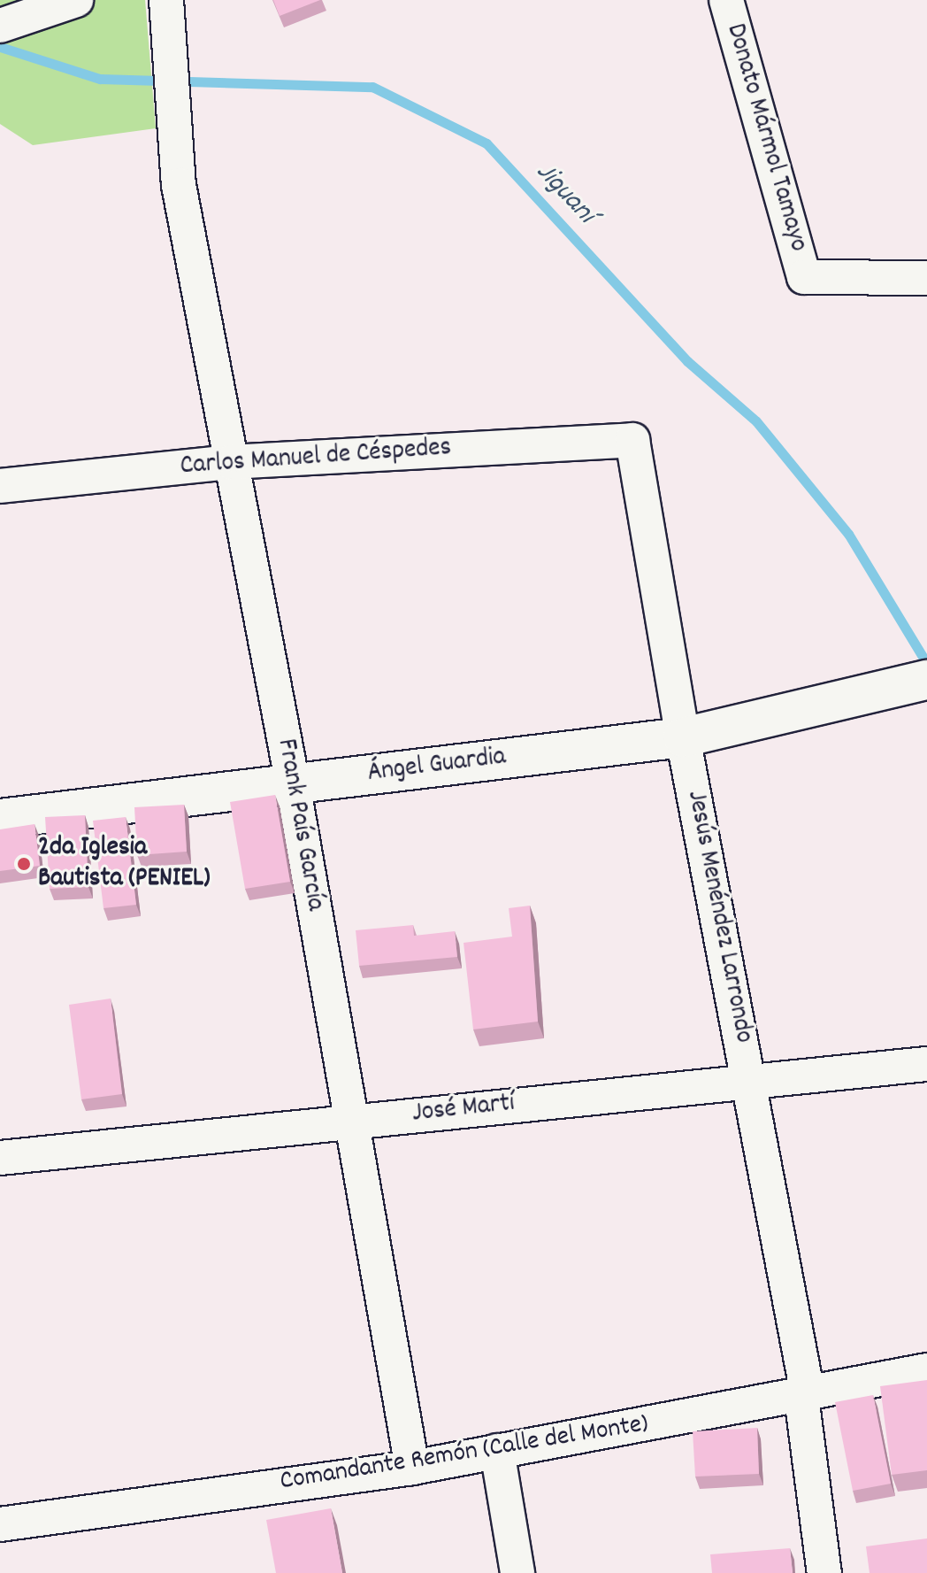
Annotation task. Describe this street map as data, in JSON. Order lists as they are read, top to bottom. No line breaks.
{"streets":{"main road":["Ángel Guardia"],"street":["Donato Mármol Tamayo","Carlos Manuel de Céspedes","Frank País García","Jesús Menéndez Larrondo","José Martí","Comandante Remón (Calle del Monte)"]},"crossings":[["Carlos Manuel de Céspedes","Frank País García"],["Carlos Manuel de Céspedes","Jesús Menéndez Larrondo"],["Ángel Guardia","Frank País García"],["Ángel Guardia","Jesús Menéndez Larrondo"],["Frank País García","José Martí"],["Frank País García","Comandante Remón (Calle del Monte)"],["Jesús Menéndez Larrondo","José Martí"],["Jesús Menéndez Larrondo","Comandante Remón (Calle del Monte)"]],"water":["Jiguaní"],"places":["2da Iglesia Bautista (PENIEL)"]}
